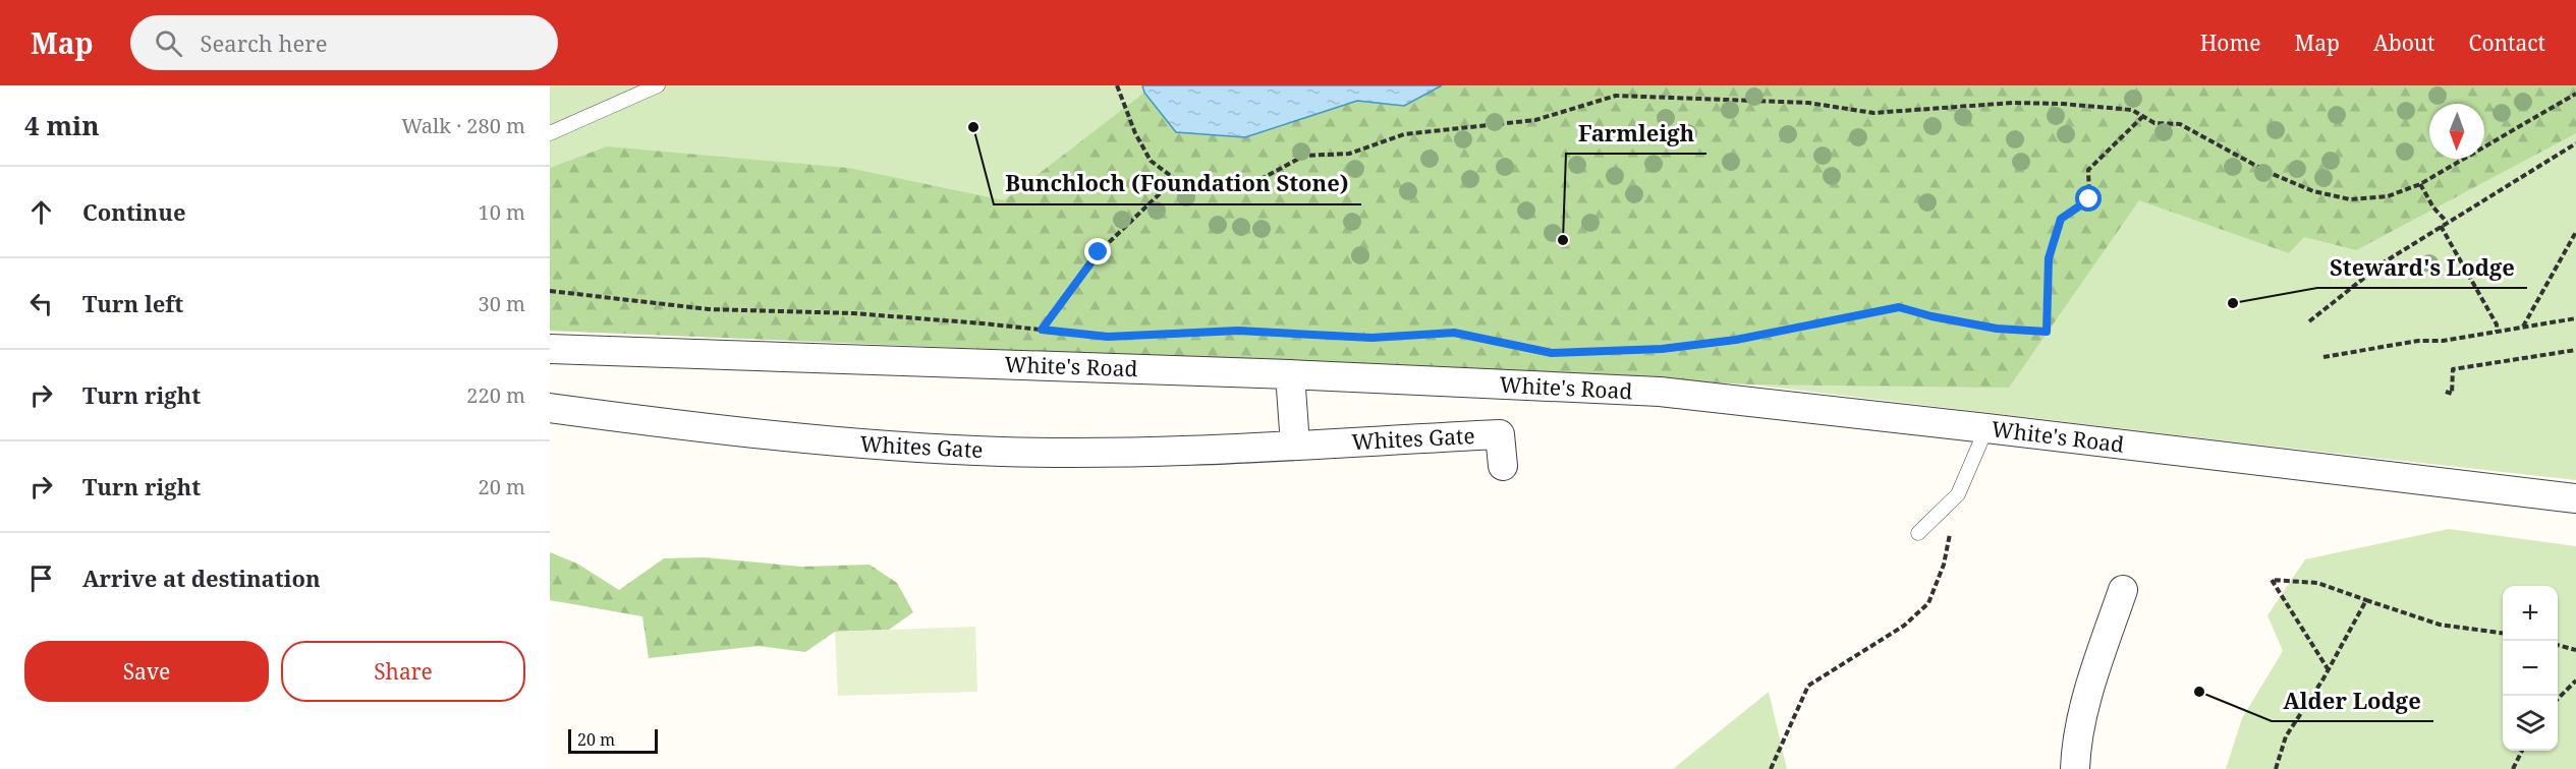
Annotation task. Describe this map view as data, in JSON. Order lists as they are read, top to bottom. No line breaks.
{"streets":{"street":["White's Road","Whites Gate"]},"places":["Bunchloch (Foundation Stone)","Farmleigh","Steward's Lodge","Alder Lodge"],"scale_bar":"20 m","north":"bottom","page":{"header":"Map","search":"Search here","nav":["Home","Map","About","Contact"],"heading":["4 min","Walk · 280 m"],"list":[["Continue","10 m"],["Turn left","30 m"],["Turn right","220 m"],["Turn right","20 m"],"Arrive at destination"],"map_buttons":["+","−"],"buttons":["Save","Share"],"scale":"20 m"}}
